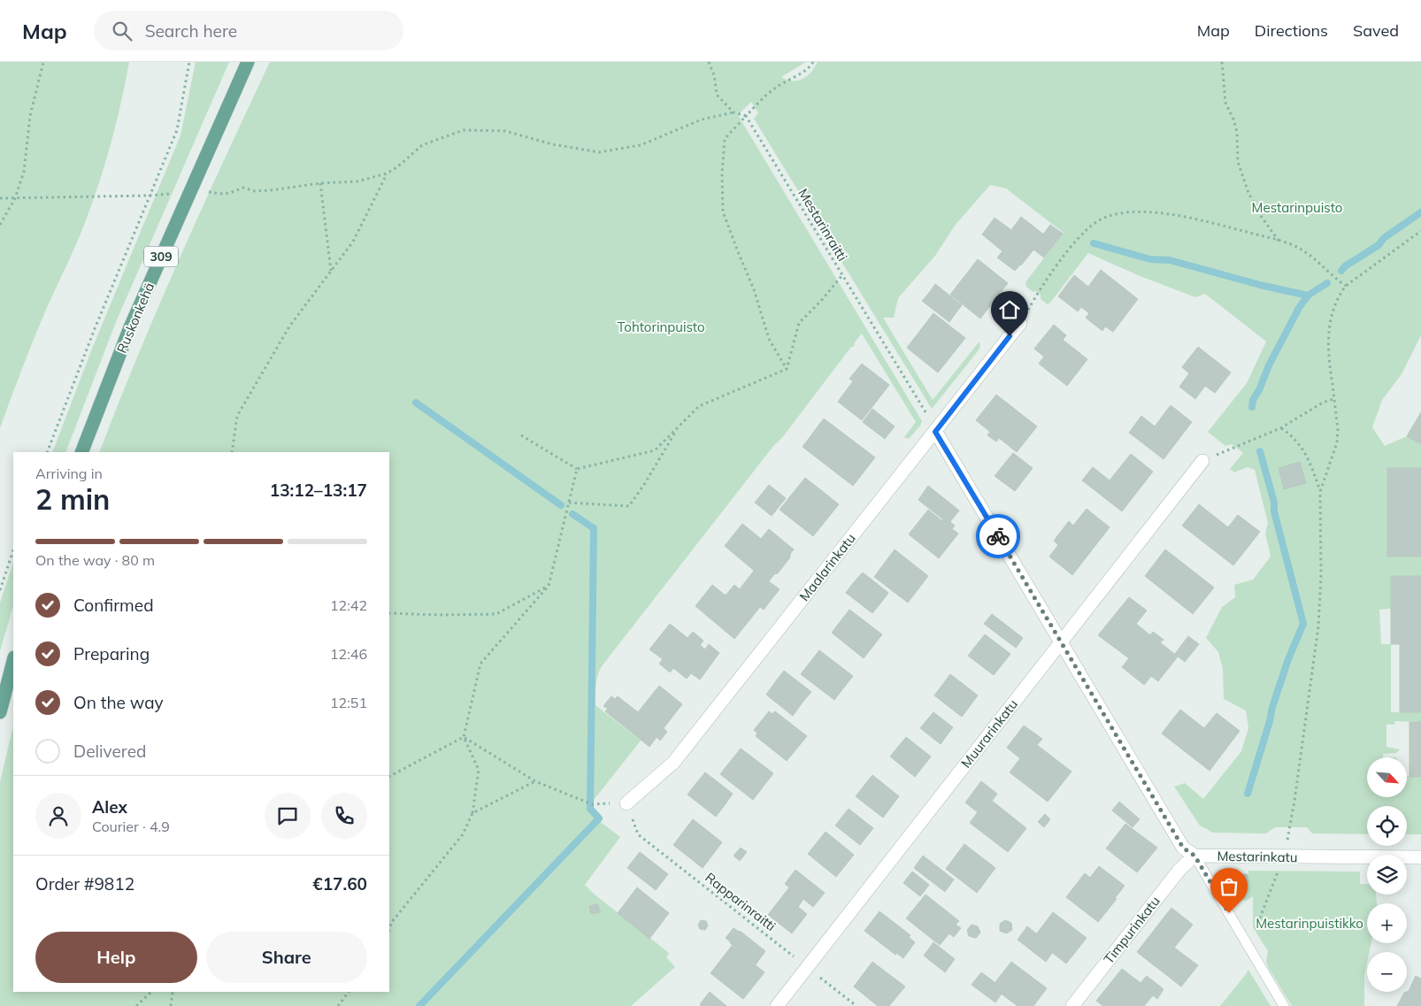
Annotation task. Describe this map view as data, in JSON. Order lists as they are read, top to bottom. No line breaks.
{"streets":{"main road":["309","Ruskonkehä"],"street":["Maalarinkatu","Muurarinkatu","Mestarinkatu","Timpurinkatu"],"path":["Mestarinraitti","Rapparinraitti"]},"crossings":[["Maalarinkatu","Rapparinraitti"],["Muurarinkatu","Rapparinraitti"],["Mestarinkatu","Timpurinkatu"]],"parks":["Mestarinpuisto","Tohtorinpuisto","Mestarinpuistikko"],"north":"bottom right","page":{"header":"Map","search":"Search here","nav":["Map","Directions","Saved"],"heading":["2 min","Arriving in","13:12–13:17"],"panel":["Alex","Courier · 4.9","Order #9812","€17.60"],"bar":"On the way · 80 m","list":[["Confirmed","12:42"],["Preparing","12:46"],["On the way","12:51"],"Delivered"],"map_buttons":["+","−"],"buttons":["Help","Share"]}}
